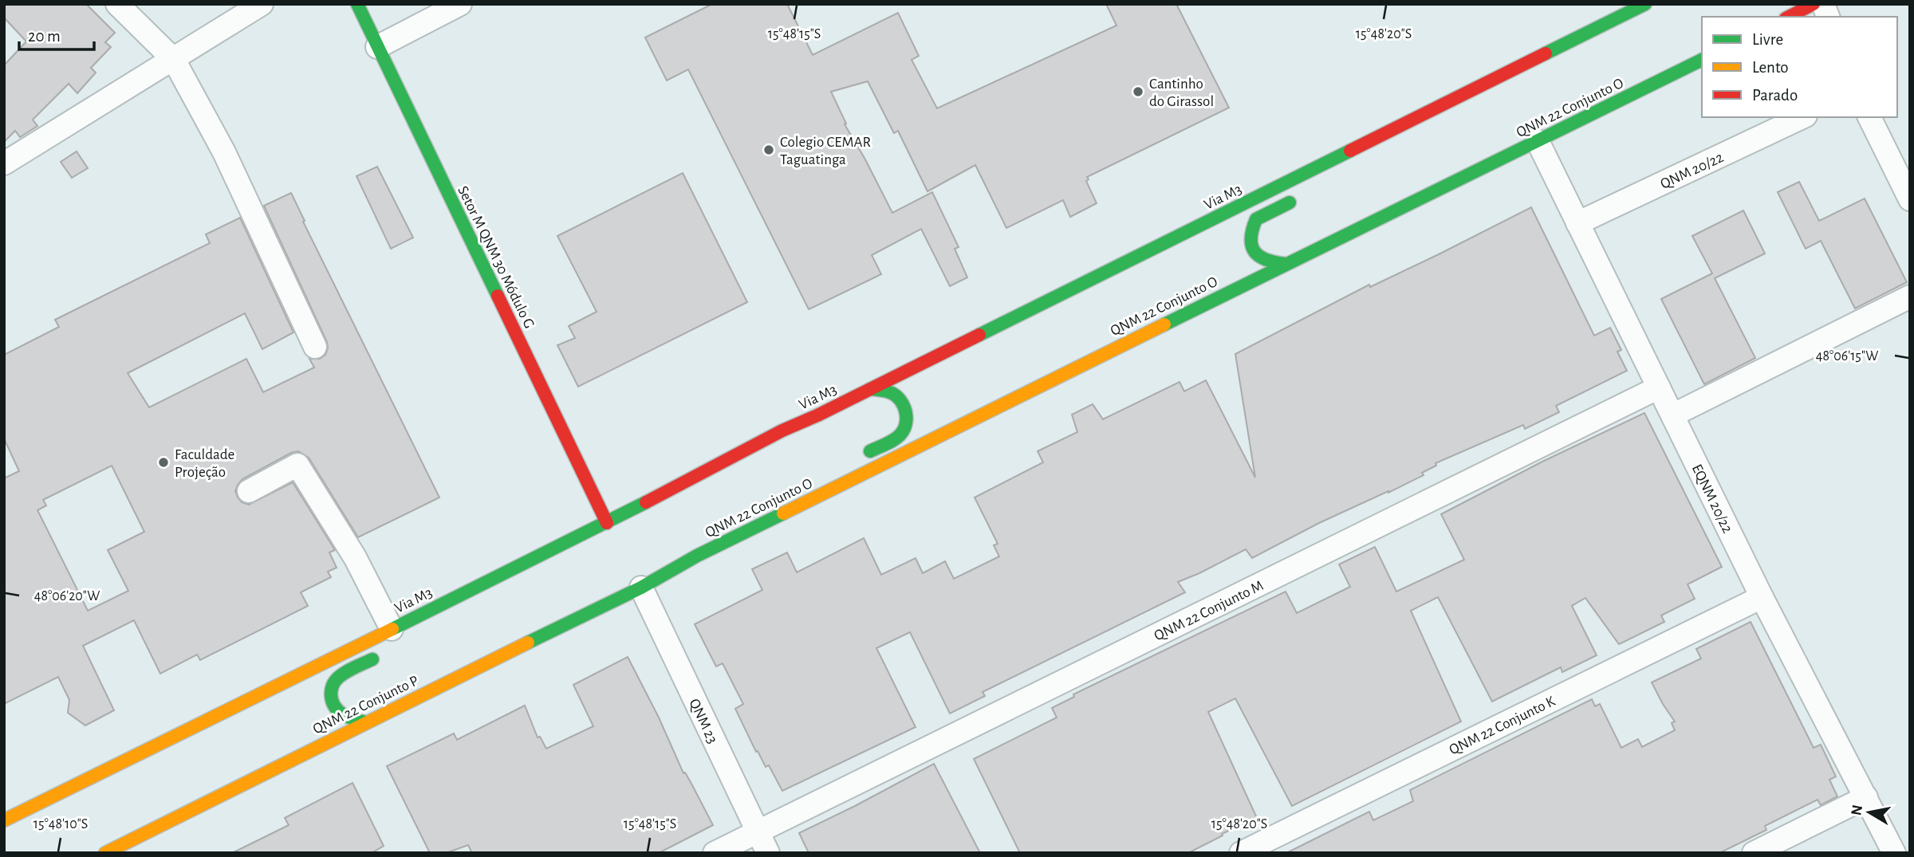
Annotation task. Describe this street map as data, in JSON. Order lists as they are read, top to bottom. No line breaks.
{"streets":{"main road":["QNM 22 Conjunto O","Via M3","Setor M QNM 30 Módulo G","QNM 22 Conjunto P"],"street":["QNM 20/22","EQNM 20/22","QNM 22 Conjunto M","QNM 23","QNM 22 Conjunto K"]},"crossings":[["QNM 22 Conjunto O","EQNM 20/22"],["QNM 22 Conjunto O","QNM 22 Conjunto P"],["QNM 22 Conjunto O","QNM 23"],["QNM 20/22","EQNM 20/22"],["Via M3","Setor M QNM 30 Módulo G"],["EQNM 20/22","QNM 22 Conjunto M"],["EQNM 20/22","QNM 22 Conjunto K"],["QNM 22 Conjunto M","QNM 23"],["QNM 22 Conjunto P","QNM 23"]],"places":["Cantinho do Girassol","Colegio CEMAR Taguatinga","Faculdade Projeção"],"legend":["Livre","Lento","Parado"],"scale_bar":"20 m","north":"left","coordinates":["15°48'15\"S","15°48'20\"S","48°06'15\"W","48°06'20\"W","15°48'10\"S"]}
